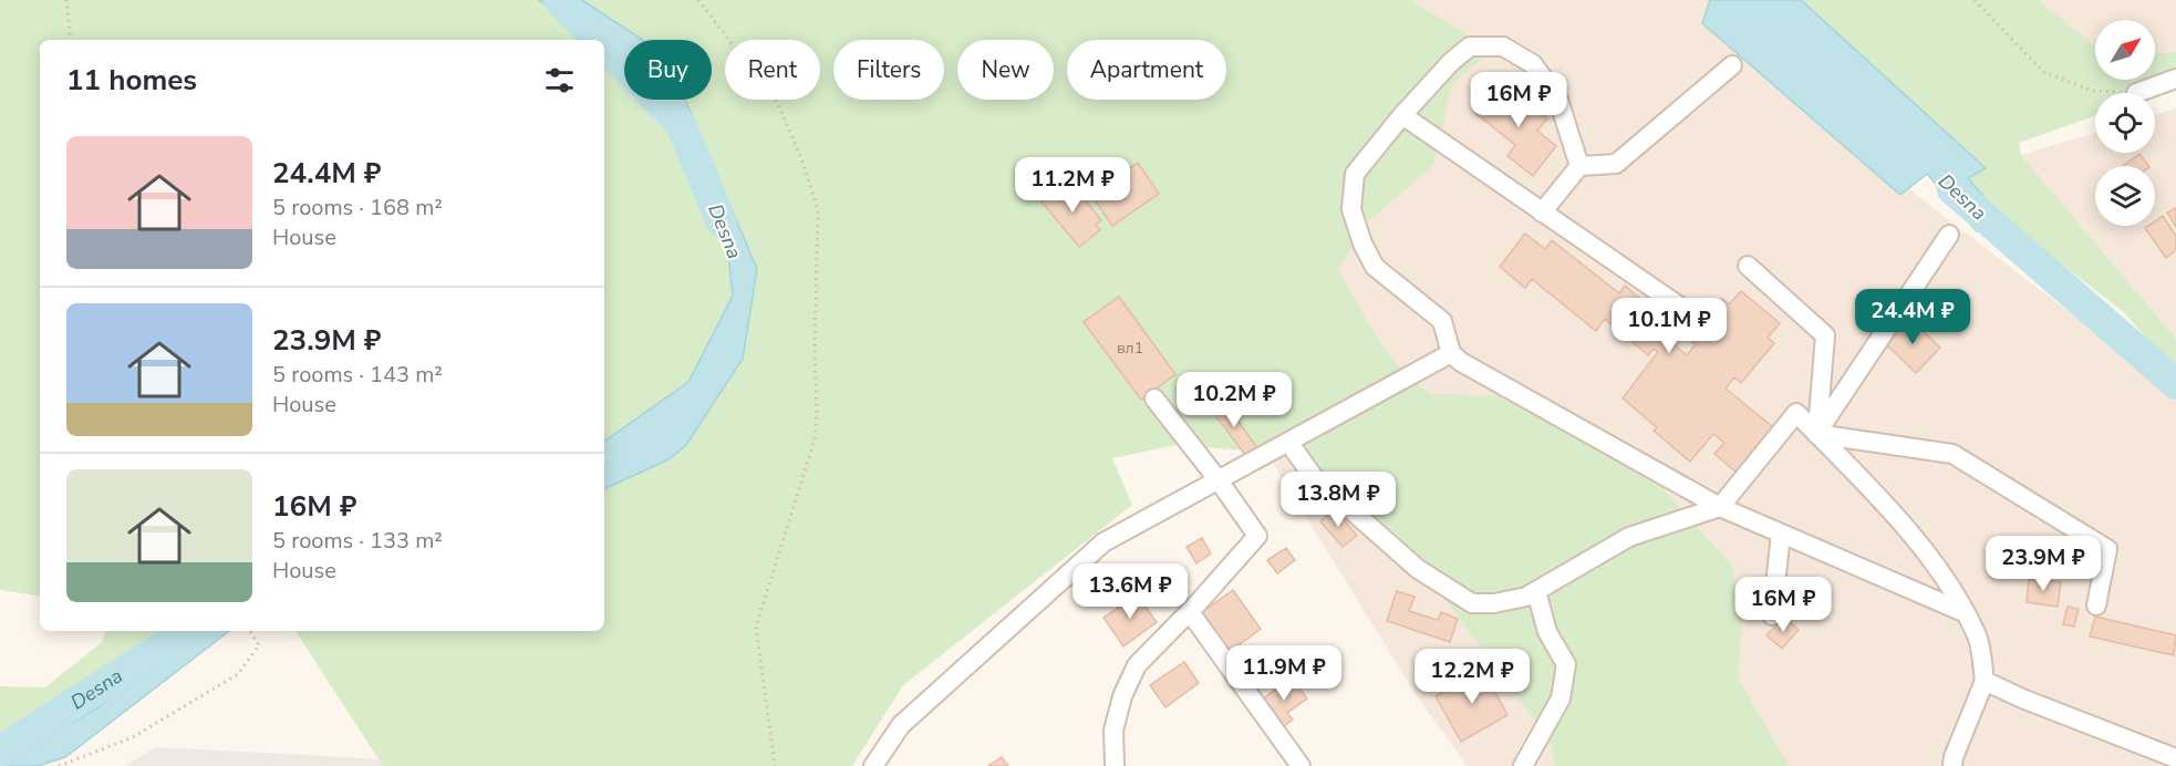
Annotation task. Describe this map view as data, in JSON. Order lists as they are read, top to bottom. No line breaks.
{"water":["Desna"],"house_numbers":["вл1"],"north":"top right","page":{"chip":["Buy","Rent","Filters","New","Apartment"],"heading":"11 homes","price":["16M ₽","11.2M ₽","24.4M ₽","10.1M ₽","10.2M ₽","13.8M ₽","23.9M ₽","13.6M ₽","16M ₽","11.9M ₽","12.2M ₽"],"list":[{"name":"24.4M ₽","note":"5 rooms · 168 m² · House"},{"name":"23.9M ₽","note":"5 rooms · 143 m² · House"},{"name":"16M ₽","note":"5 rooms · 133 m² · House"}]}}
